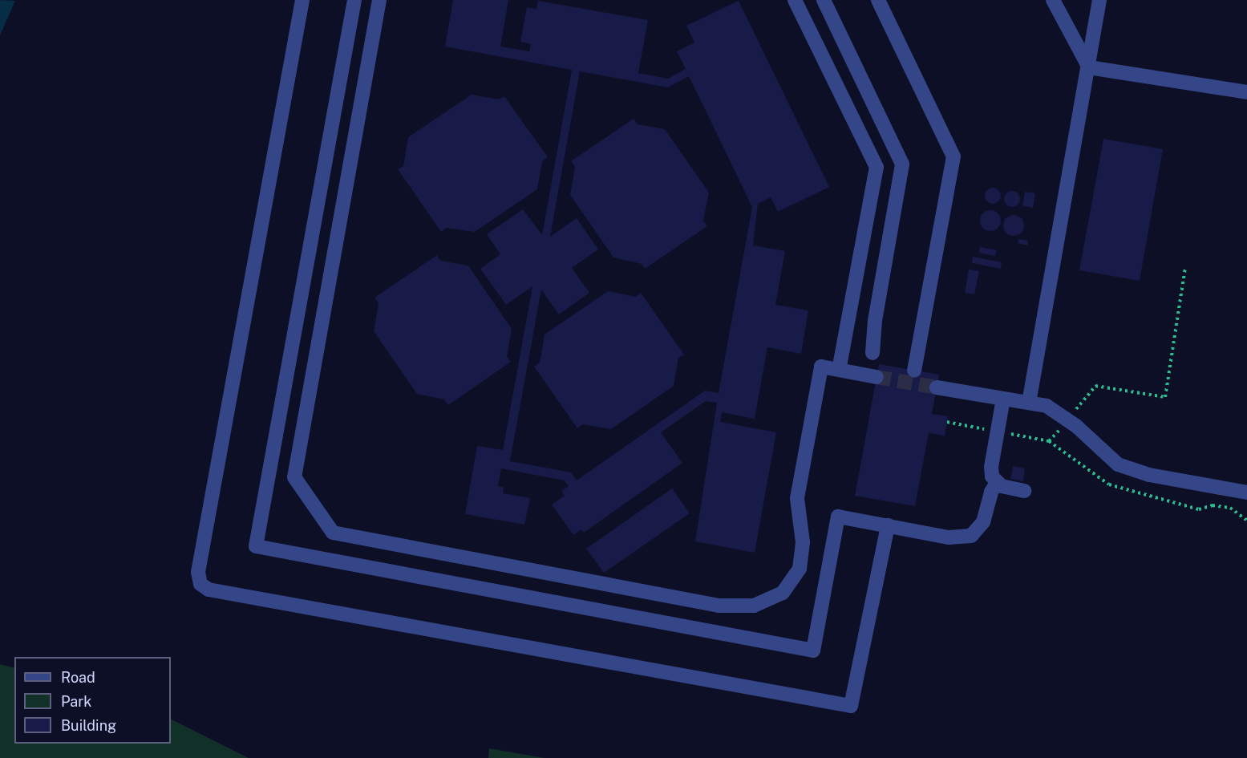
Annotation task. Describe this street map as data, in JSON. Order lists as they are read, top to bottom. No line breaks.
{"legend":["Road","Park","Building"]}
